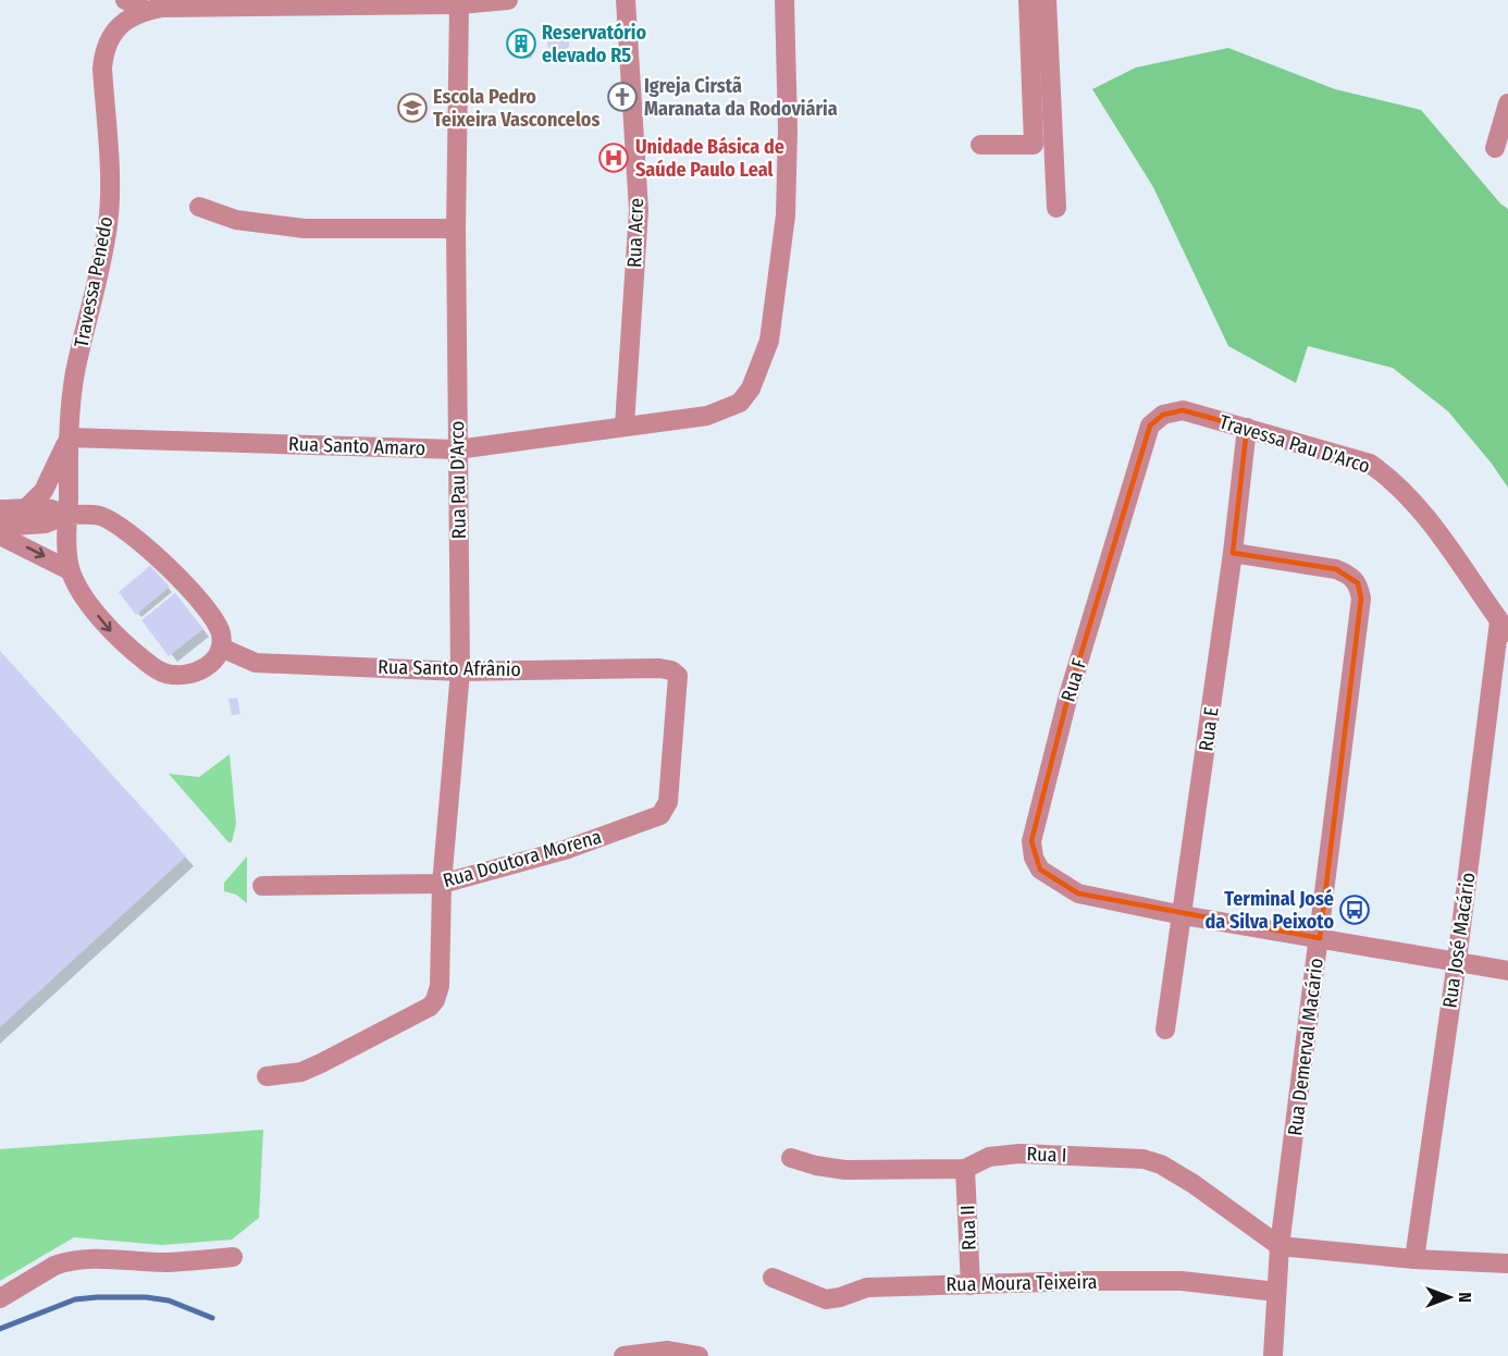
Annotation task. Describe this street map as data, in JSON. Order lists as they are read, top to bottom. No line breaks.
{"streets":{"street":["Rua Acre","Travessa Penedo","Travessa Pau D'Arco","Rua Santo Amaro","Rua Pau D'Arco","Rua Santo Afrânio","Rua F","Rua E","Rua Doutora Morena","Rua José Macário","Rua Demerval Macário","Rua I","Rua II","Rua Moura Teixeira"]},"crossings":[["Rua Acre","Rua Santo Amaro"],["Travessa Penedo","Rua Santo Amaro"],["Travessa Pau D'Arco","Rua F"],["Travessa Pau D'Arco","Rua E"],["Travessa Pau D'Arco","Rua José Macário"],["Rua Santo Amaro","Rua Pau D'Arco"],["Rua Pau D'Arco","Rua Santo Afrânio"],["Rua Pau D'Arco","Rua Doutora Morena"],["Rua Santo Afrânio","Rua Doutora Morena"],["Rua F","Rua E"],["Rua E","Rua Demerval Macário"],["Rua Demerval Macário","Rua I"],["Rua Demerval Macário","Rua Moura Teixeira"],["Rua I","Rua II"],["Rua II","Rua Moura Teixeira"]],"places":{"building":["Reservatório elevado R5"],"church":["Igreja Cirstã Maranata da Rodoviária"],"school or university":["Escola Pedro Teixeira Vasconcelos"],"hospital":["Unidade Básica de Saúde Paulo Leal"],"bus stop":["Terminal José da Silva Peixoto"]},"north":"right"}
